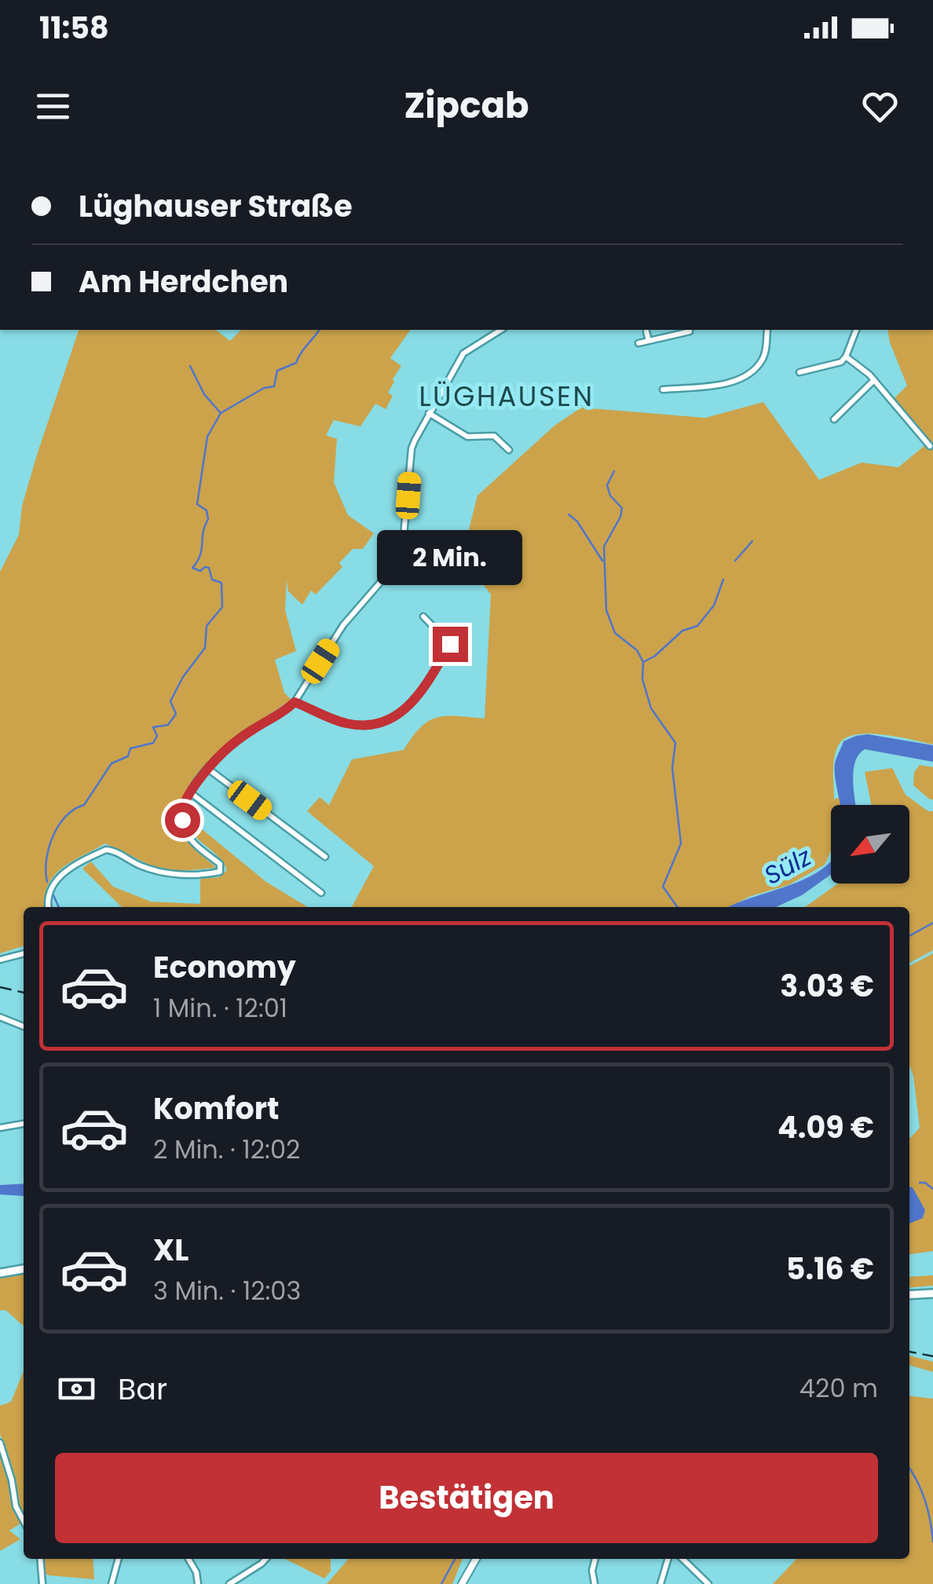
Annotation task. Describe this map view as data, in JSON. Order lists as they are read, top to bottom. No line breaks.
{"districts":["LÜGHAUSEN"],"water":["Sülz"],"north":"bottom left","page":{"status":"11:58","header":"Zipcab","banner":["Lüghauser Straße","Am Herdchen"],"bubble":"2 Min.","list":[{"name":"Economy","note":"1 Min. · 12:01","value":"3.03 €"},{"name":"Komfort","note":"2 Min. · 12:02","value":"4.09 €"},{"name":"XL","note":"3 Min. · 12:03","value":"5.16 €"}],"pay":["Bar","420 m"],"buttons":"Bestätigen"}}
